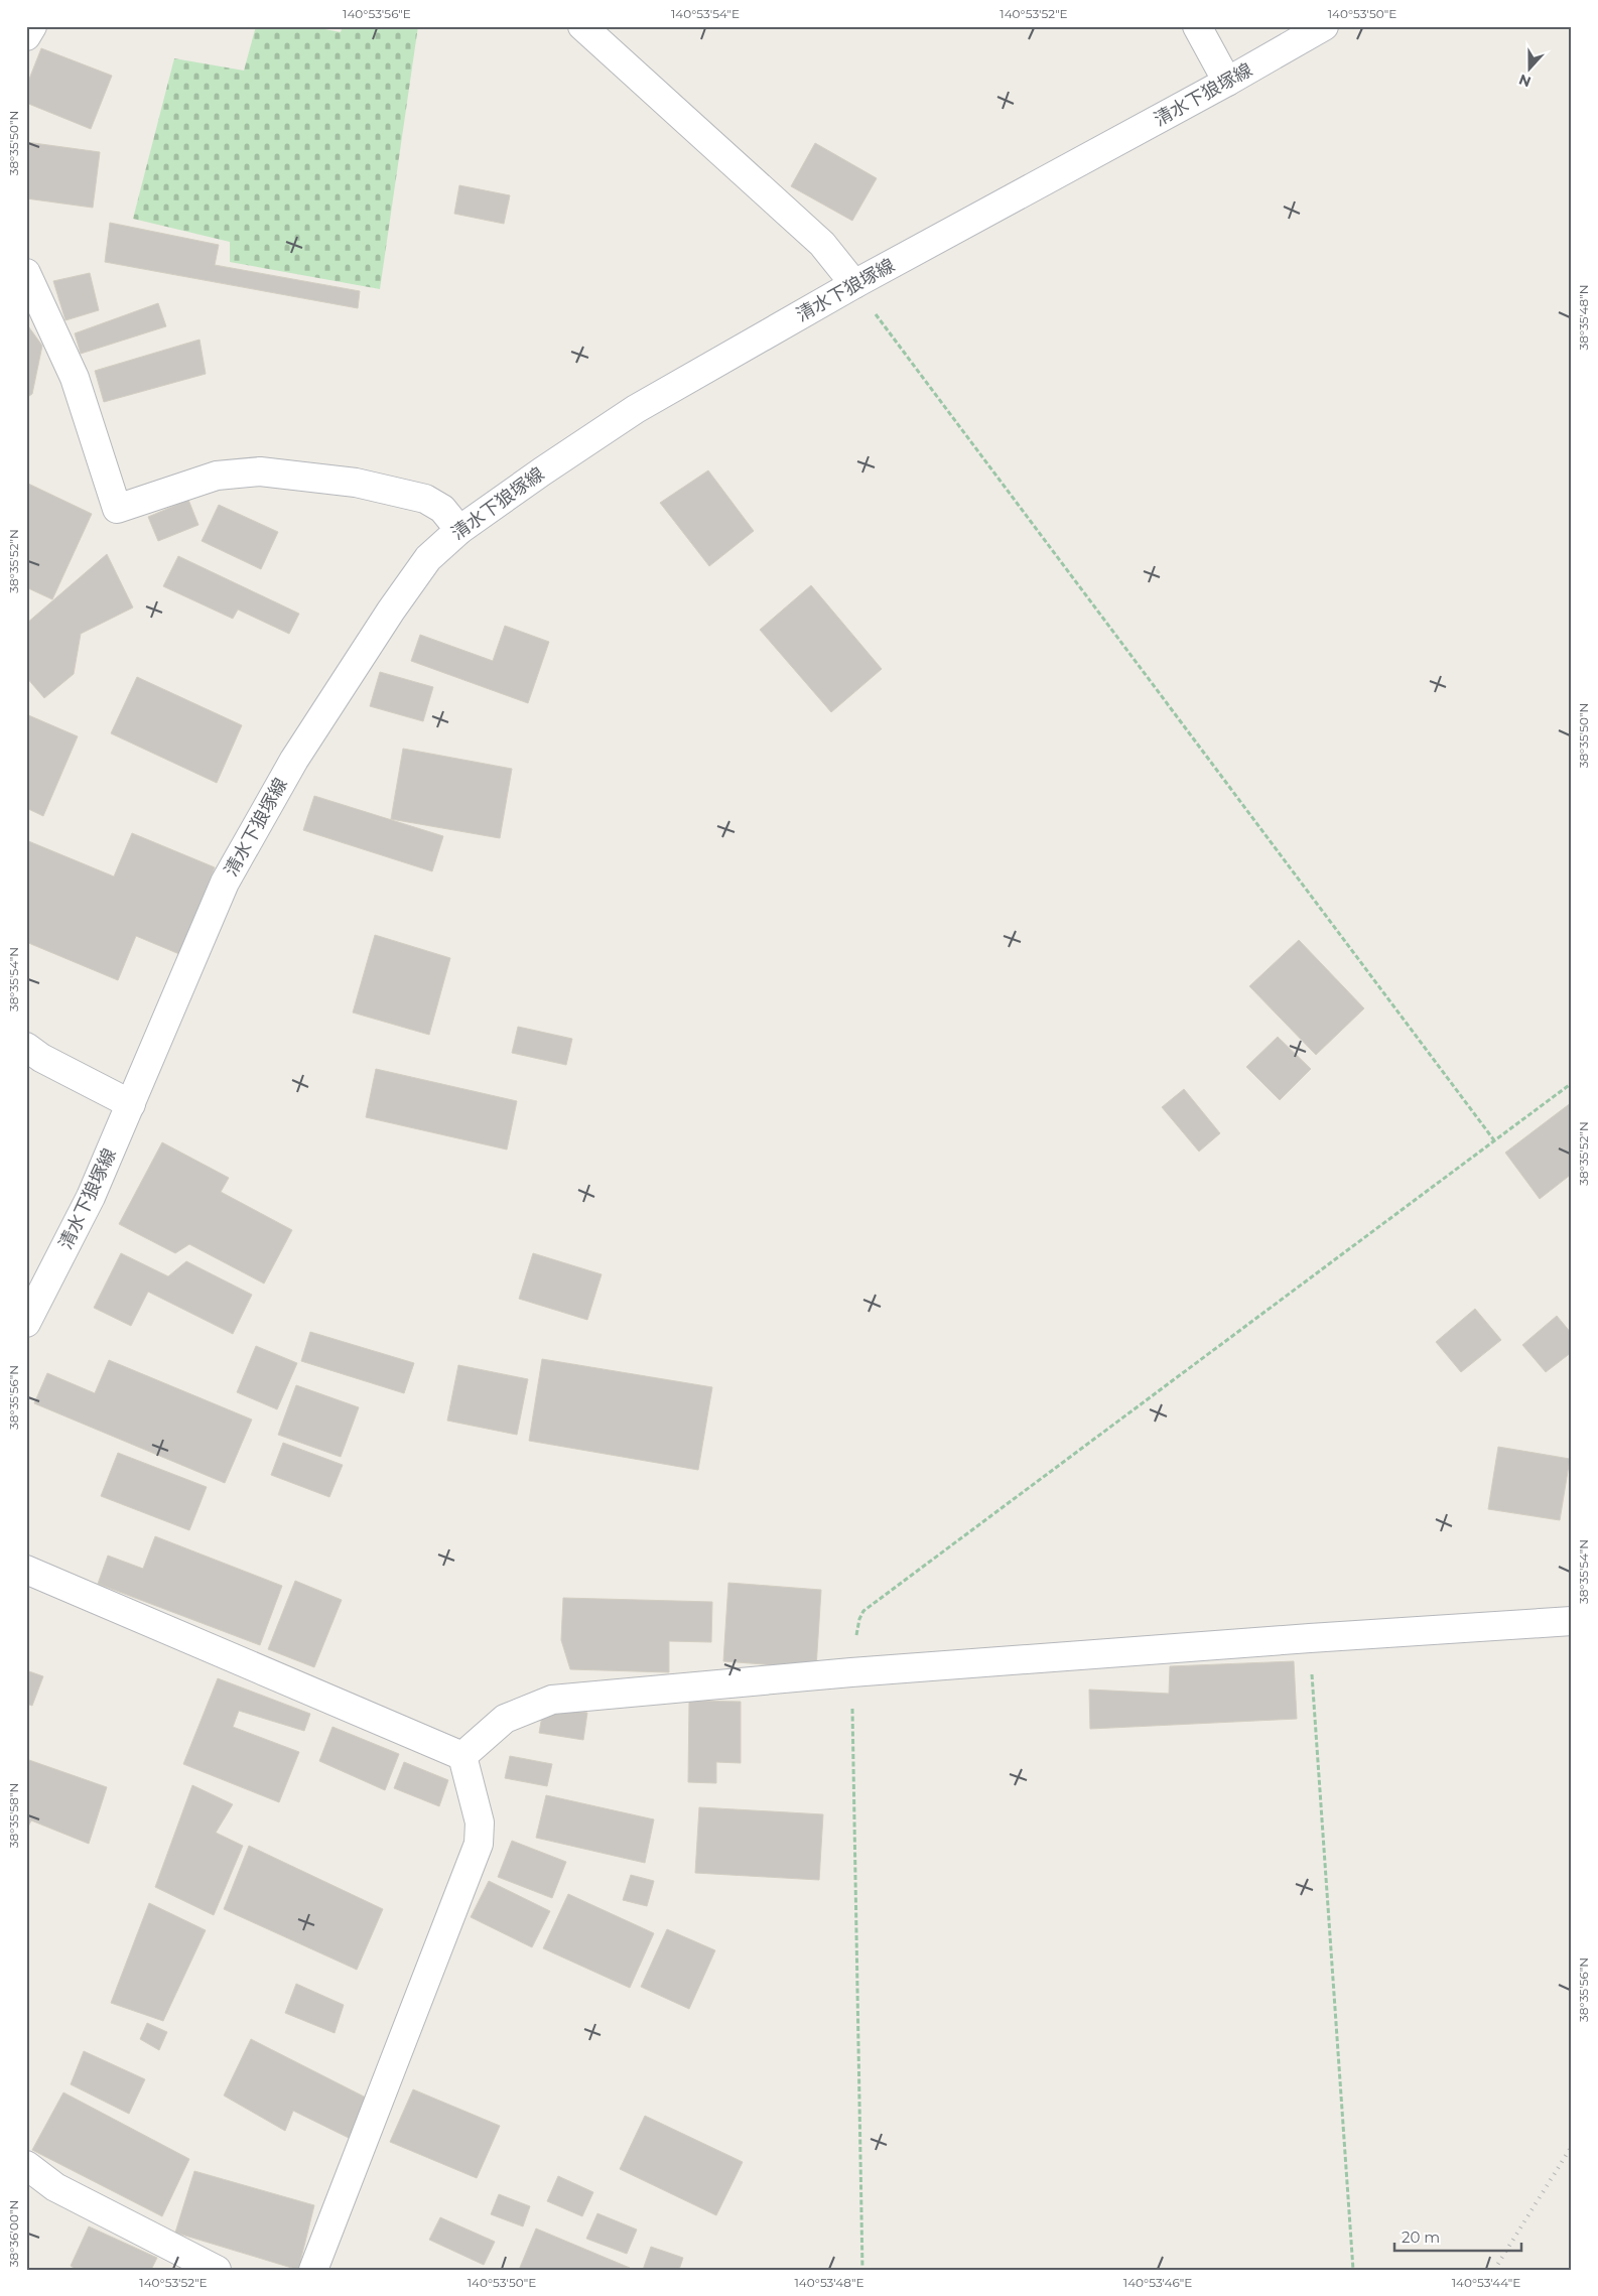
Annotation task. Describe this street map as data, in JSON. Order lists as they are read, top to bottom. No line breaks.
{"streets":{"street":["清水下狼塚線"]},"scale_bar":"20 m","north":"bottom","coordinates":["140°53'56\"E","140°53'54\"E","140°53'52\"E","140°53'50\"E","38°35'50\"N","38°35'48\"N","38°35'52\"N","38°35'54\"N","38°35'56\"N","38°35'58\"N","38°36'00\"N","140°53'48\"E","140°53'46\"E","140°53'44\"E"]}
